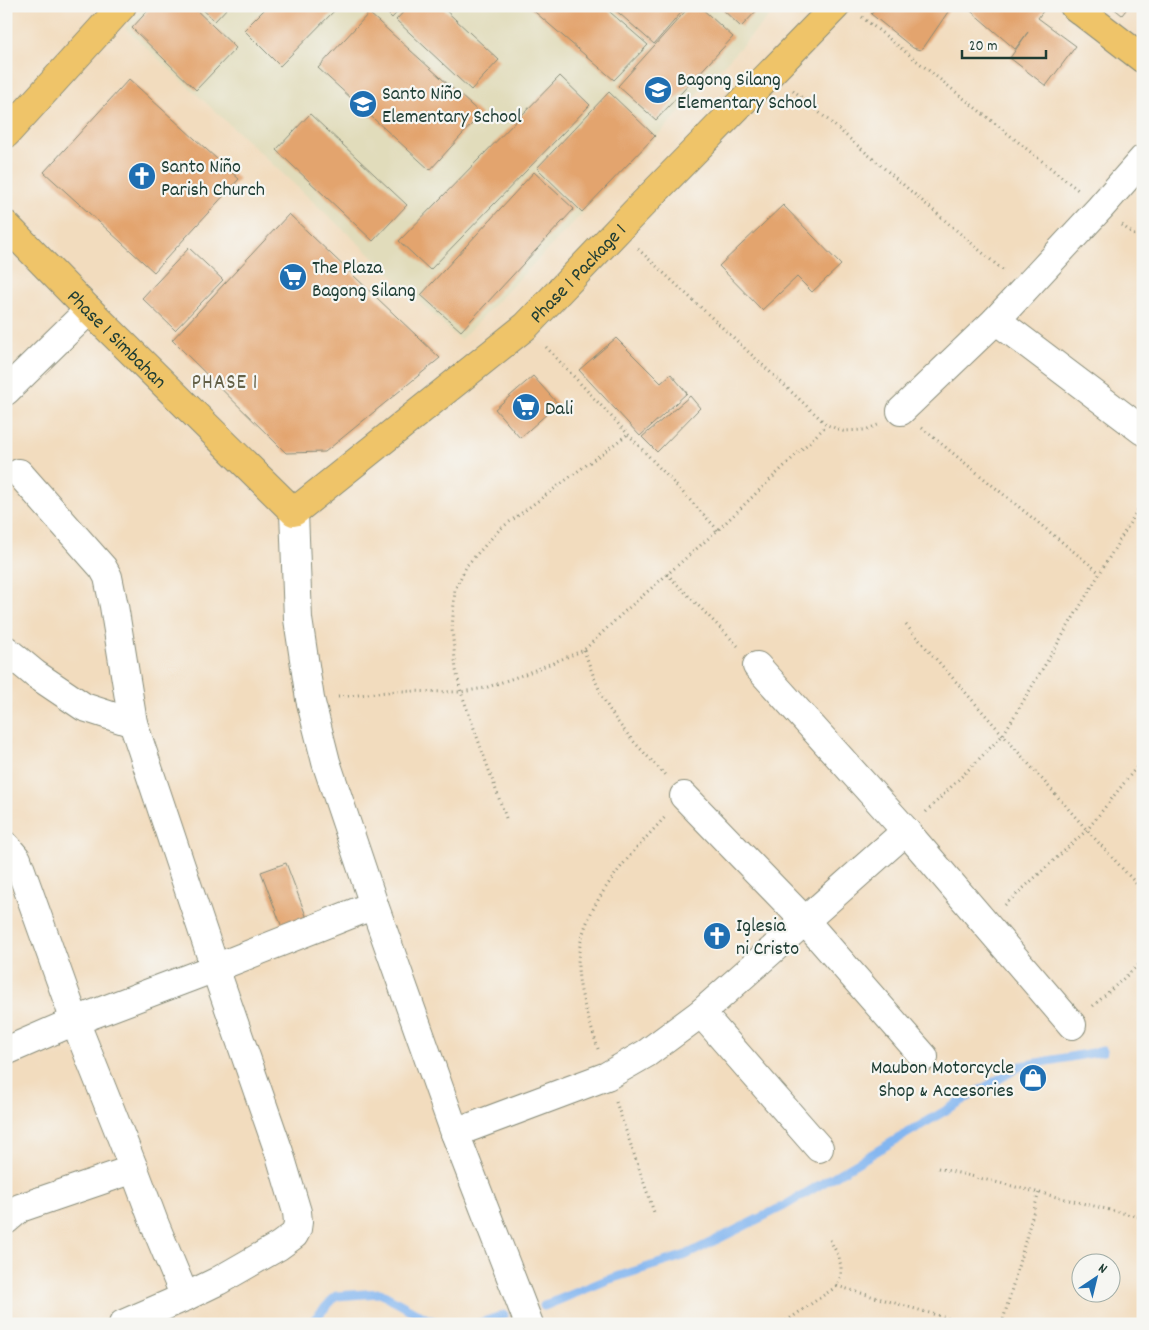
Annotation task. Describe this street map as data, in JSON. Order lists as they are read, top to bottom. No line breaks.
{"streets":{"main road":["Phase 1 Package 1","Phase 1 Simbahan"]},"crossings":[["Phase 1 Package 1","Phase 1 Simbahan"]],"districts":["PHASE 1"],"places":{"school or university":["Bagong Silang Elementary School","Santo Niño Elementary School"],"church":["Santo Niño Parish Church","Iglesia ni Cristo"],"supermarket":["The Plaza Bagong Silang","Dali"],"shop":["Maubon Motorcycle Shop & Accesories"]},"scale_bar":"20 m","north":"top right"}
